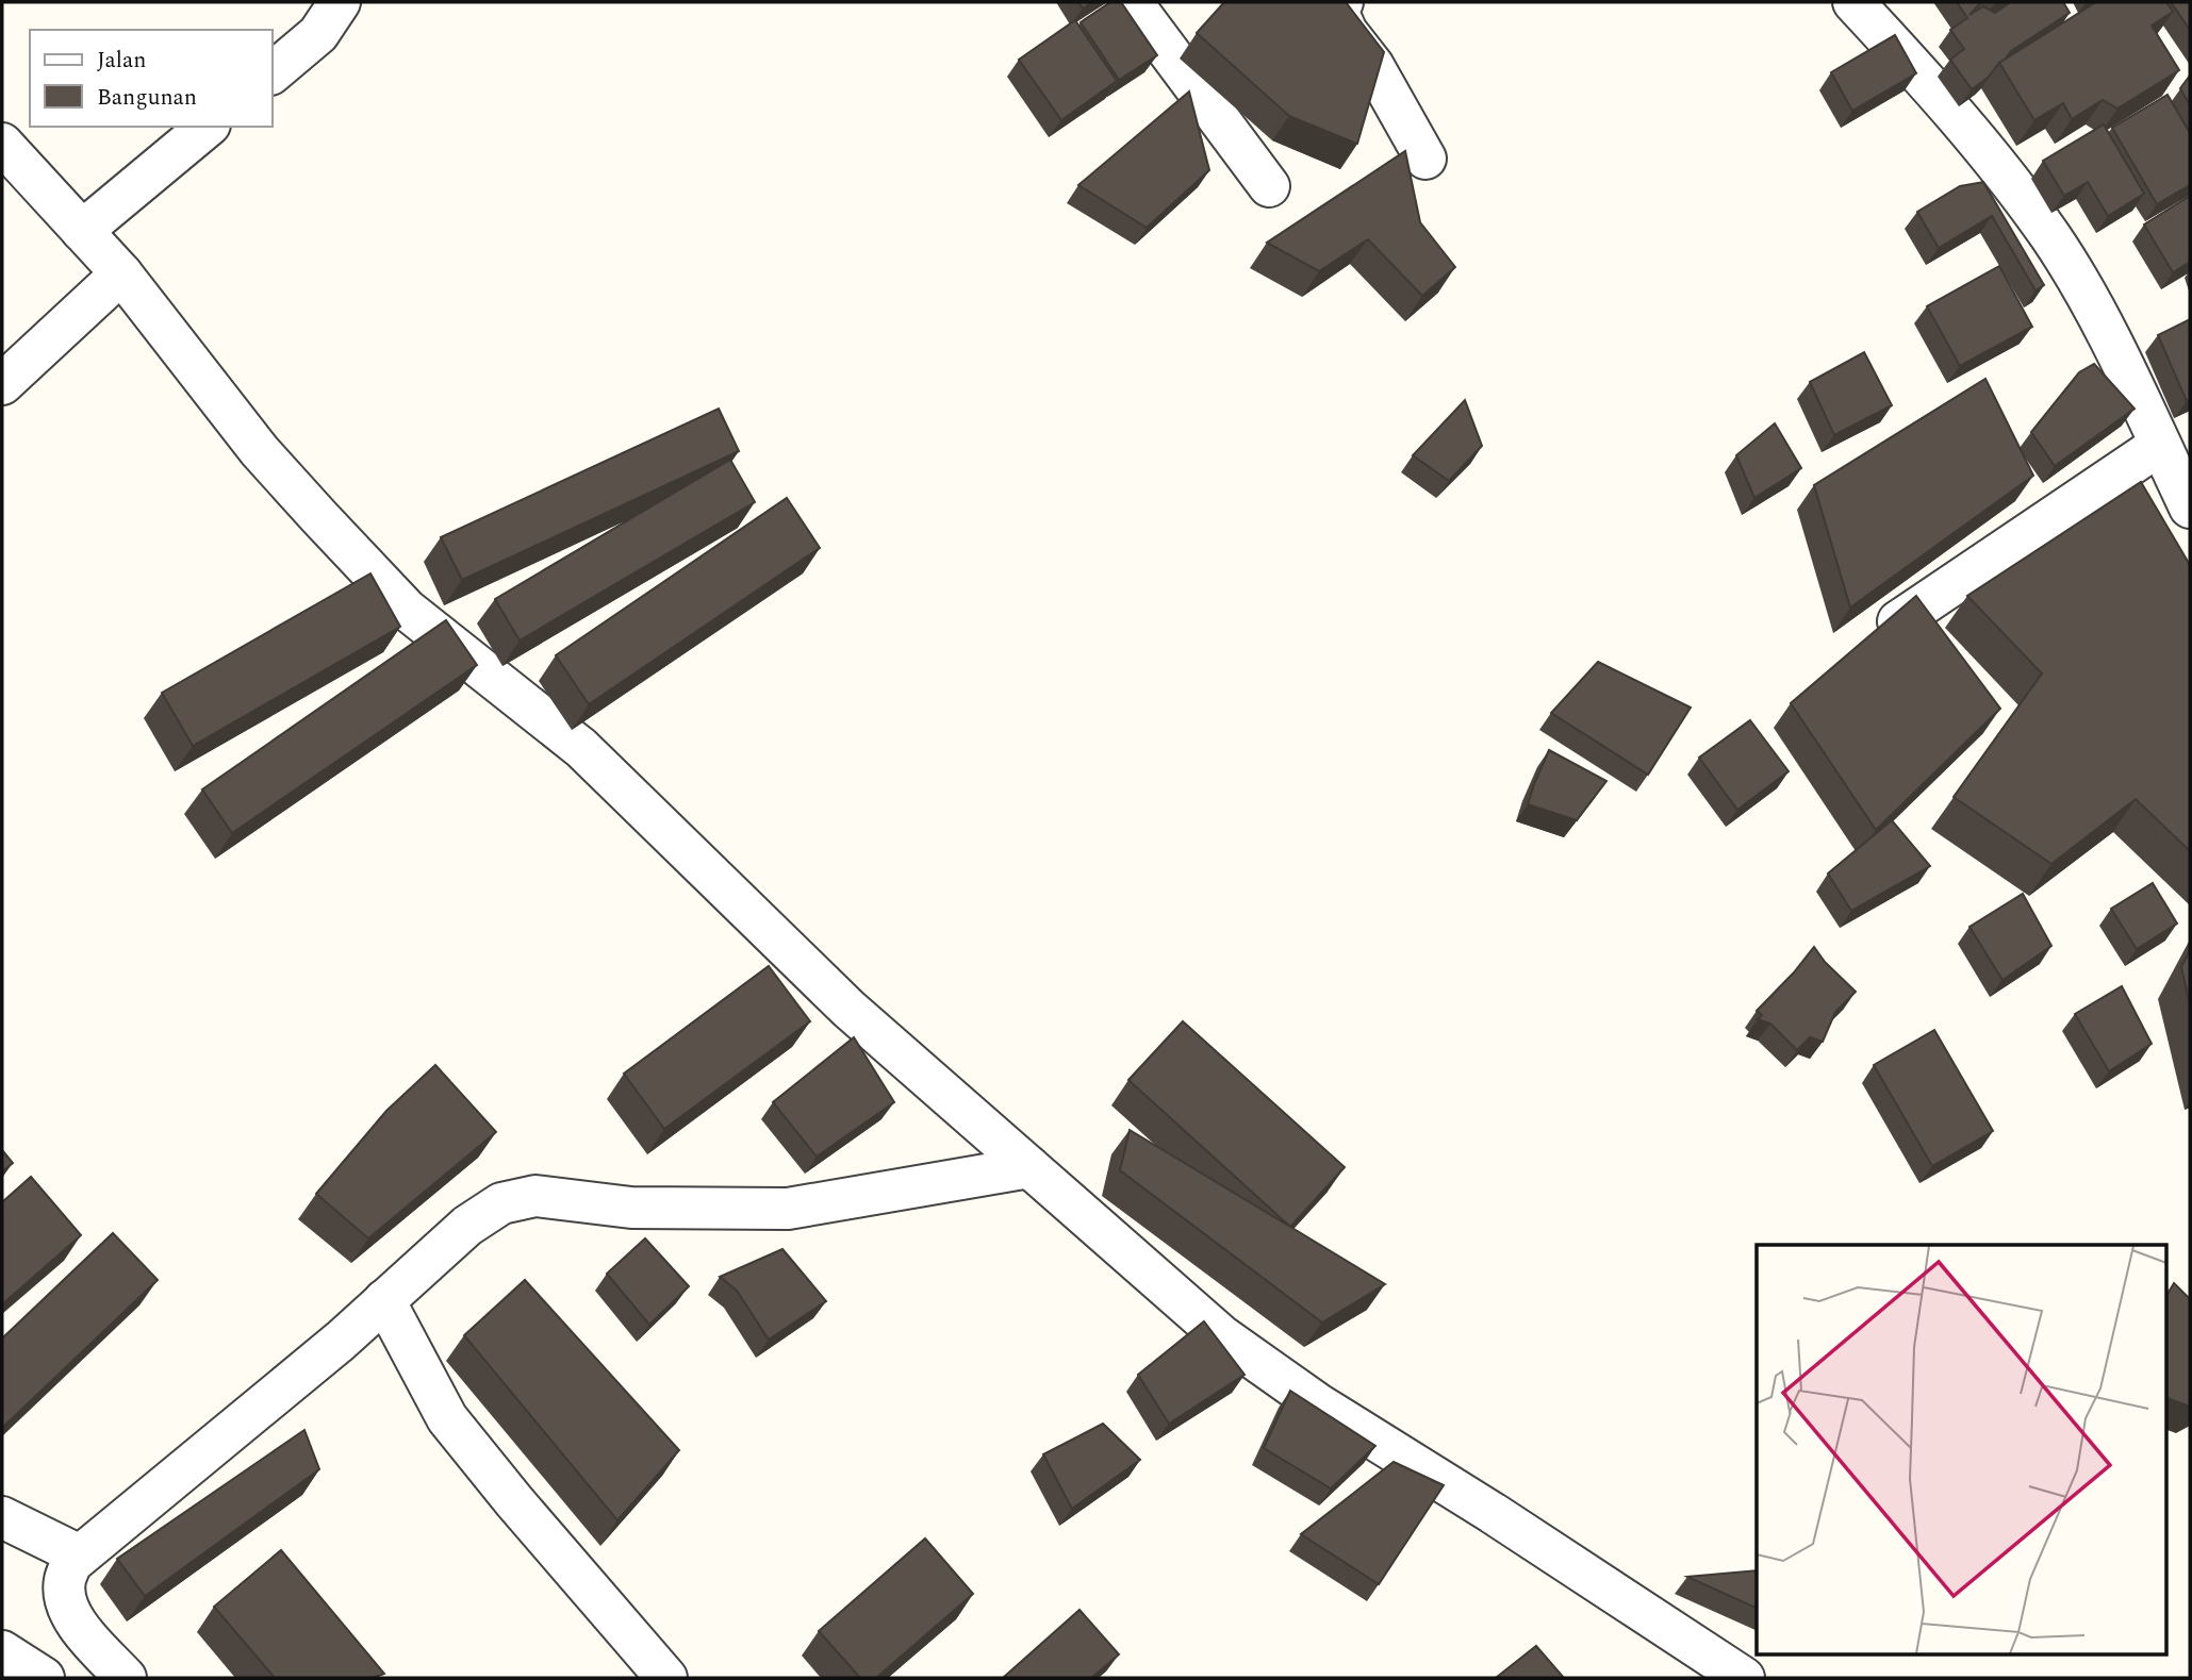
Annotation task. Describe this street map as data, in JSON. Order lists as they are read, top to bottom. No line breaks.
{"legend":["Jalan","Bangunan"]}
